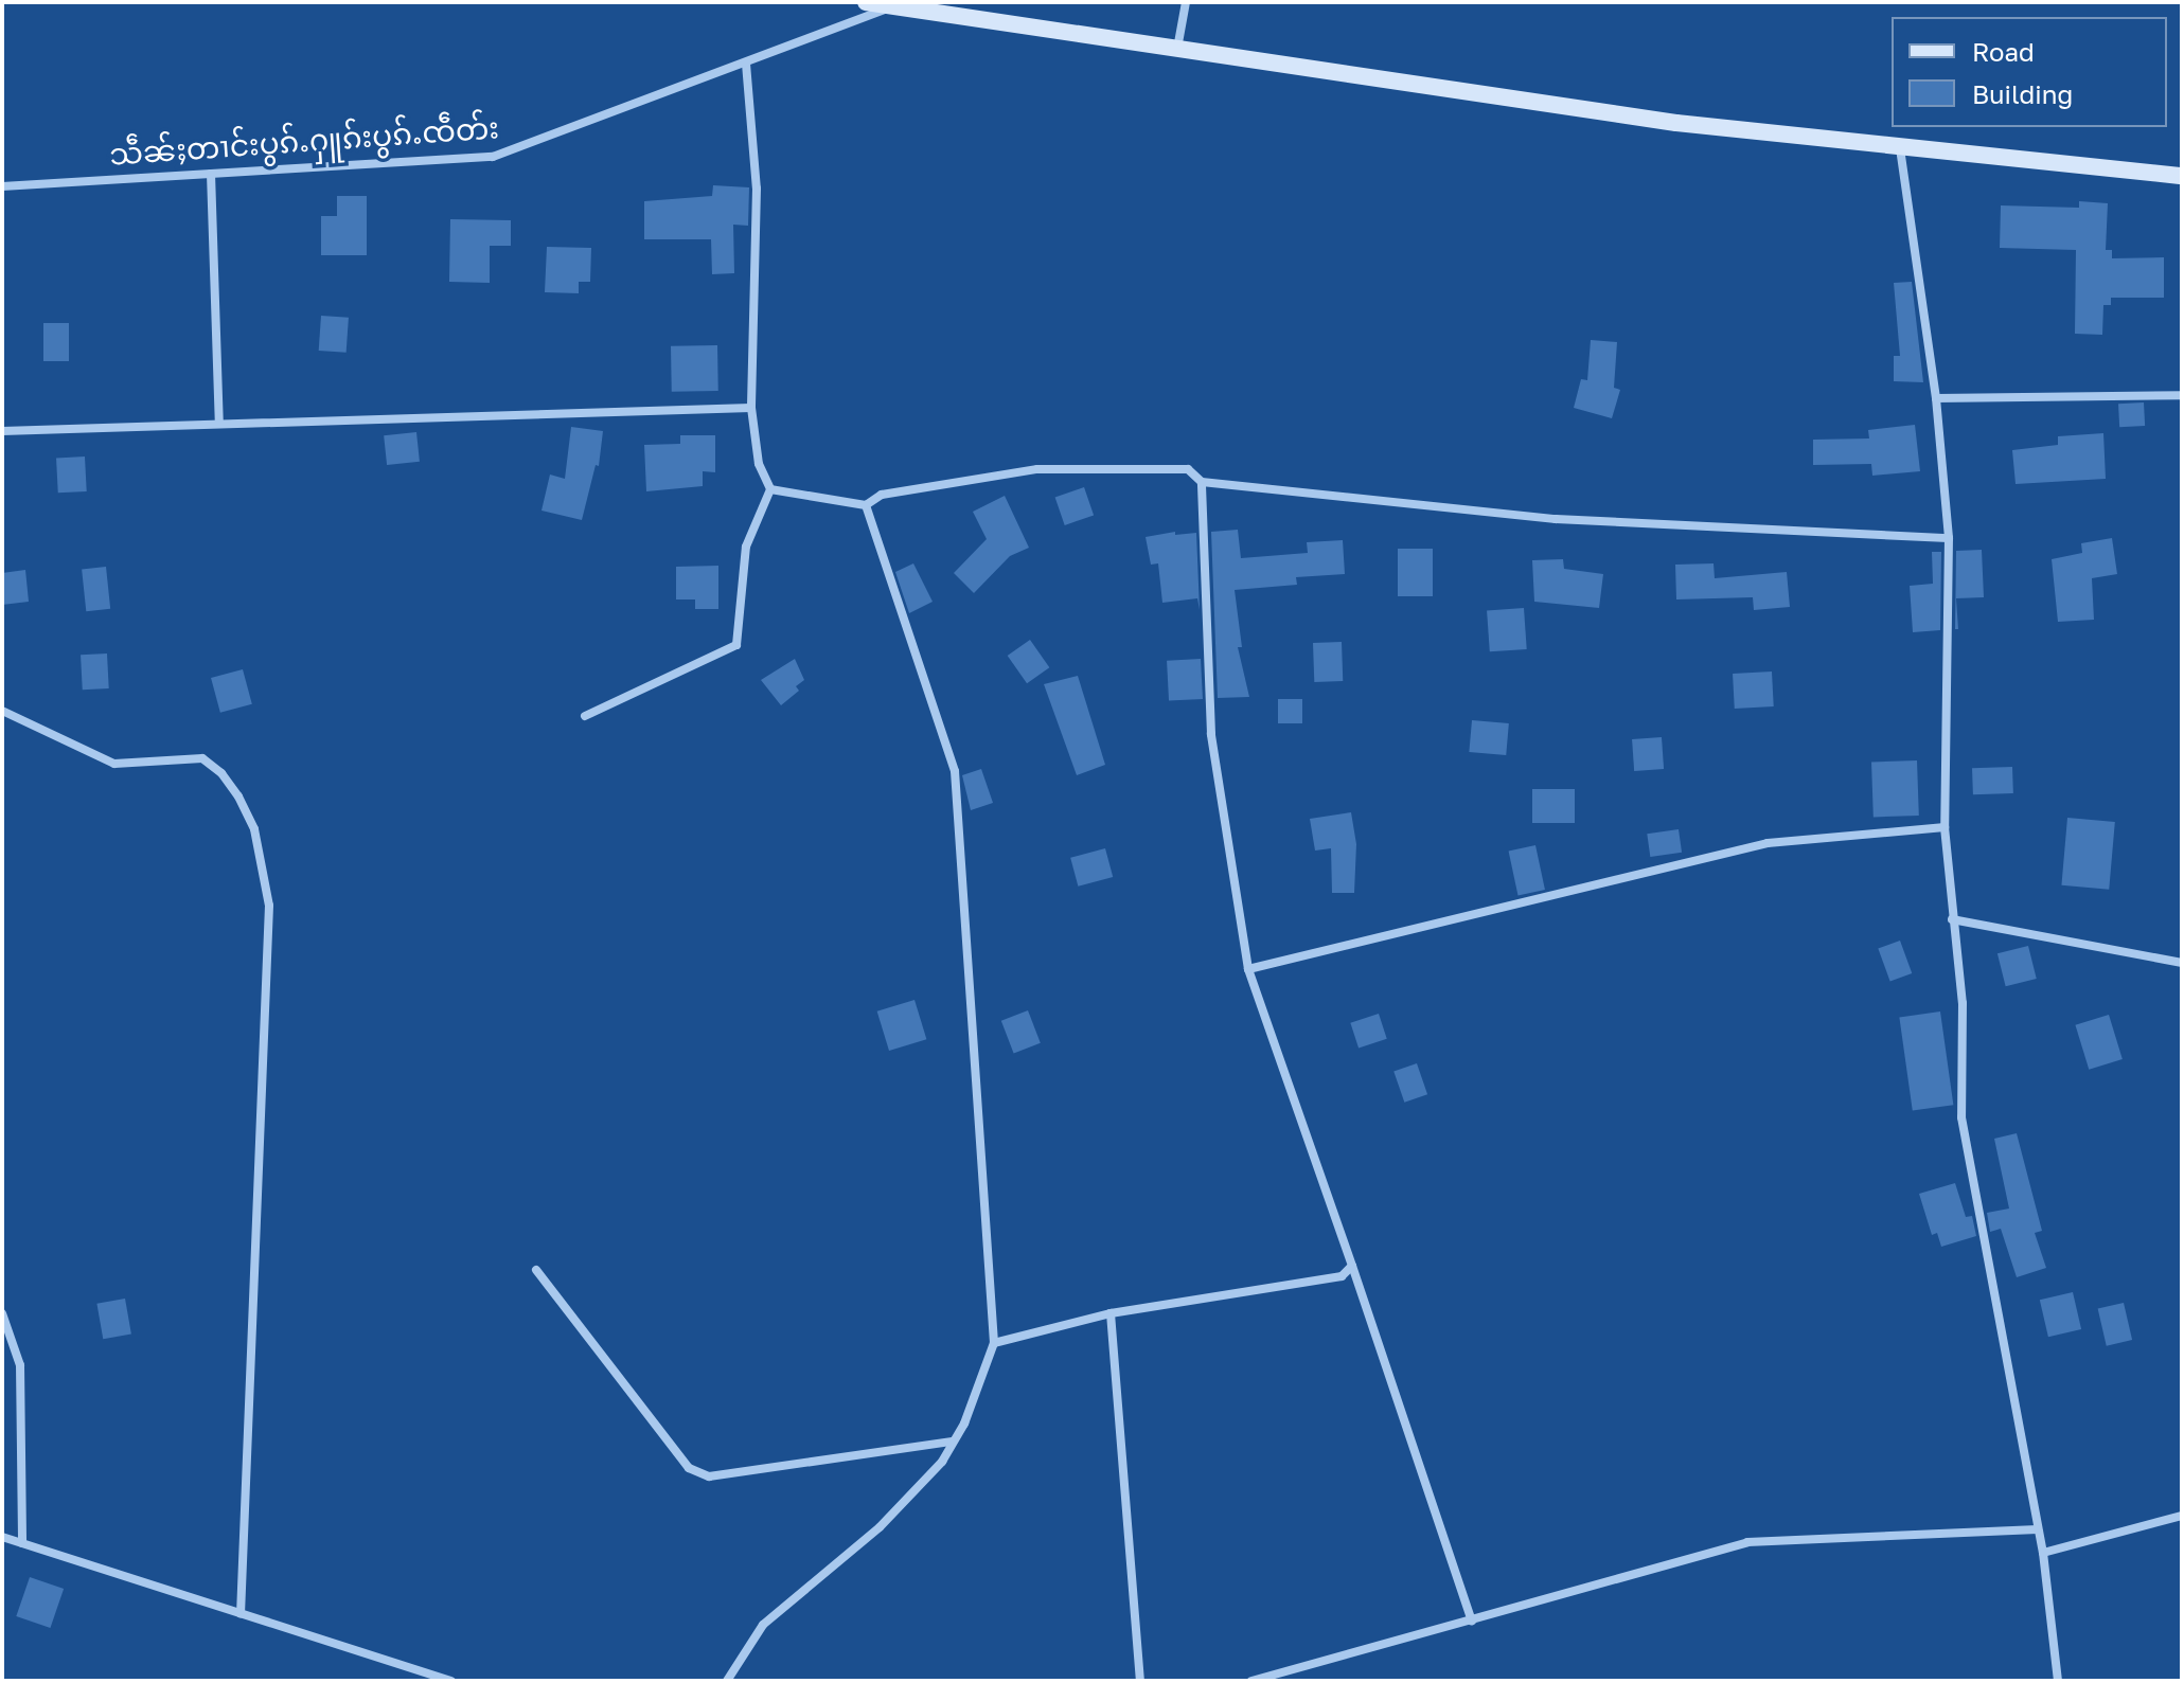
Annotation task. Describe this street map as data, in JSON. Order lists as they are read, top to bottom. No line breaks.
{"streets":{"street":["သဵၼ်ႈတၢင်းပွၵ်ႉႁူၵ်းပွၵ်ႉၸဵတ်း"]},"legend":["Road","Building"]}
